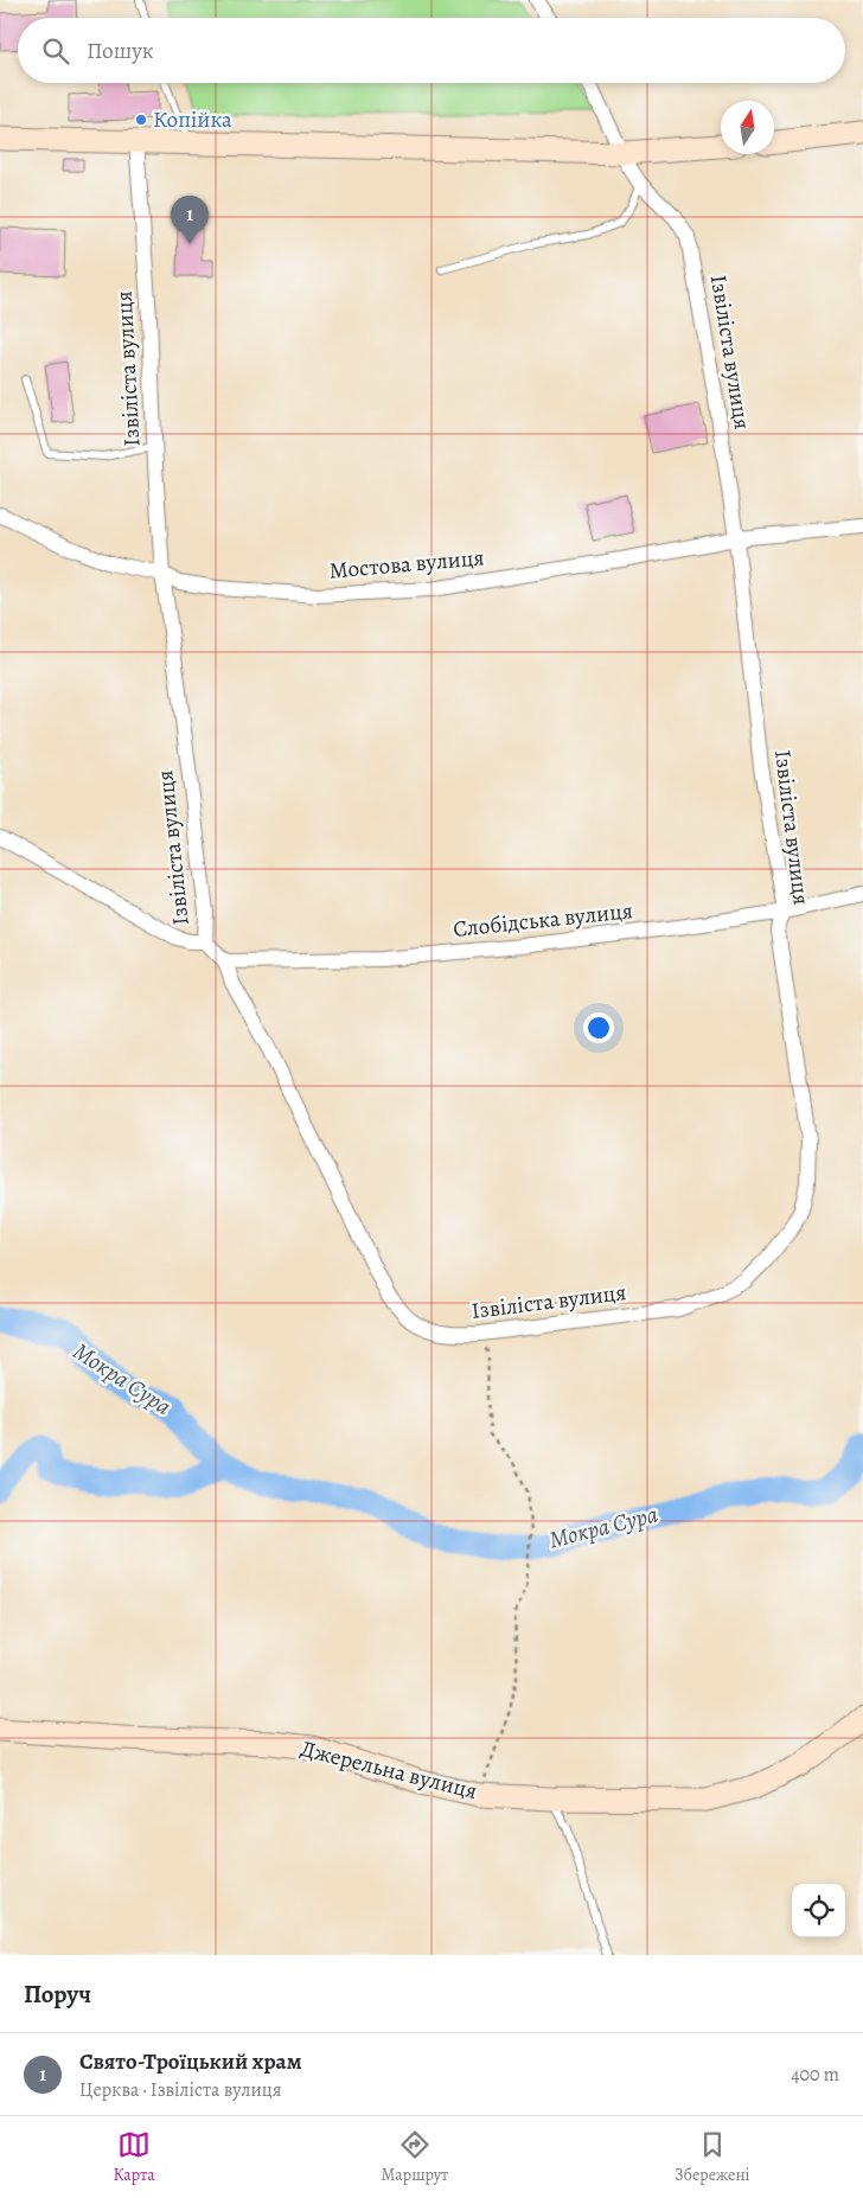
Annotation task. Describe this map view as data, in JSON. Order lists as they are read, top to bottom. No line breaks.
{"streets":{"street":["Ізвіліста вулиця","Мостова вулиця","Слобідська вулиця","Джерельна вулиця"]},"crossings":[["Ізвіліста вулиця","Мостова вулиця"],["Ізвіліста вулиця","Слобідська вулиця"]],"water":["Мокра Сура"],"places":["Копійка"],"north":"top","page":{"search":"Пошук","pins":"1","heading":"Поруч","list":[{"mark":"1","name":"Свято-Троїцький храм","note":"Церква · Ізвіліста вулиця","value":"400 m"}],"nav":["Карта","Маршрут","Збережені"]}}
